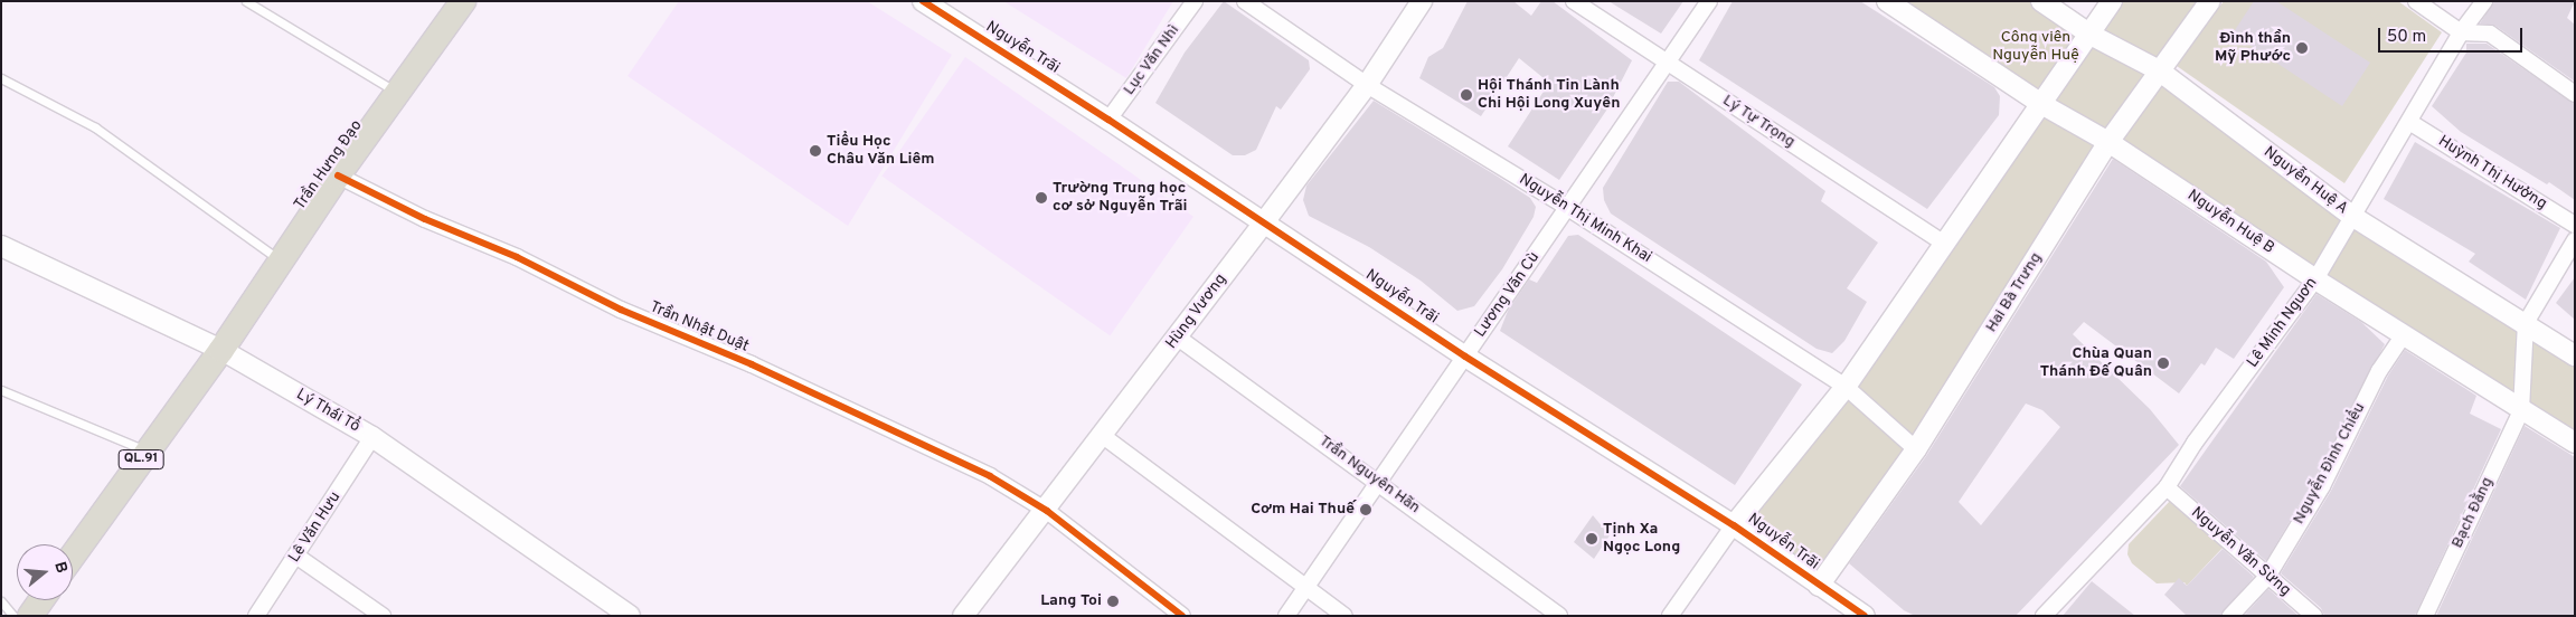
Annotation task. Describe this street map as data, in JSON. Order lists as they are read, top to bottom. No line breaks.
{"streets":{"highway":["Trần Hưng Đạo","QL.91"],"street":["Nguyễn Trãi","Lục Văn Nhì","Lý Tự Trọng","Huỳnh Thị Hưởng","Nguyễn Huệ A","Nguyễn Thị Minh Khai","Nguyễn Huệ B","Hai Bà Trưng","Lương Vãn Cù","Hùng Vương","Lê Minh Nguơn","Trần Nhật Duật","Lý Thái Tổ","Nguyễn Đình Chiểu","Trần Nguyên Hãn","Bạch Đằng","Lê Văn Hưu","Nguyễn Văn Sừng"]},"crossings":[["Nguyễn Trãi","Lục Văn Nhì"],["Nguyễn Trãi","Hai Bà Trưng"],["Nguyễn Trãi","Lương Vãn Cù"],["Nguyễn Trãi","Hùng Vương"],["Lý Tự Trọng","Lương Vãn Cù"],["Trần Hưng Đạo","Trần Nhật Duật"],["Trần Hưng Đạo","Lý Thái Tổ"],["Huỳnh Thị Hưởng","Lê Minh Nguơn"],["Nguyễn Huệ A","Hai Bà Trưng"],["Nguyễn Huệ A","Lê Minh Nguơn"],["Nguyễn Thị Minh Khai","Hai Bà Trưng"],["Nguyễn Thị Minh Khai","Lương Vãn Cù"],["Nguyễn Thị Minh Khai","Hùng Vương"],["Nguyễn Huệ B","Hai Bà Trưng"],["Nguyễn Huệ B","Lê Minh Nguơn"],["Nguyễn Huệ B","Nguyễn Đình Chiểu"],["Nguyễn Huệ B","Bạch Đằng"],["Lương Vãn Cù","Trần Nguyên Hãn"],["Hùng Vương","Trần Nhật Duật"],["Hùng Vương","Trần Nguyên Hãn"],["Lê Minh Nguơn","Nguyễn Văn Sừng"],["Lý Thái Tổ","Lê Văn Hưu"],["Nguyễn Đình Chiểu","Nguyễn Văn Sừng"]],"parks":["Công viên Nguyễn Huệ"],"places":["Đình thần Mỹ Phước","Hội Thánh Tin Lành Chi Hội Long Xuyên","Tiểu Học Châu Văn Liêm","Trường Trung học cơ sở Nguyễn Trãi","Chùa Quan Thánh Đế Quân","Cơm Hai Thuế","Tịnh Xa Ngọc Long","Lang Toi"],"scale_bar":"50 m","north":"right"}
